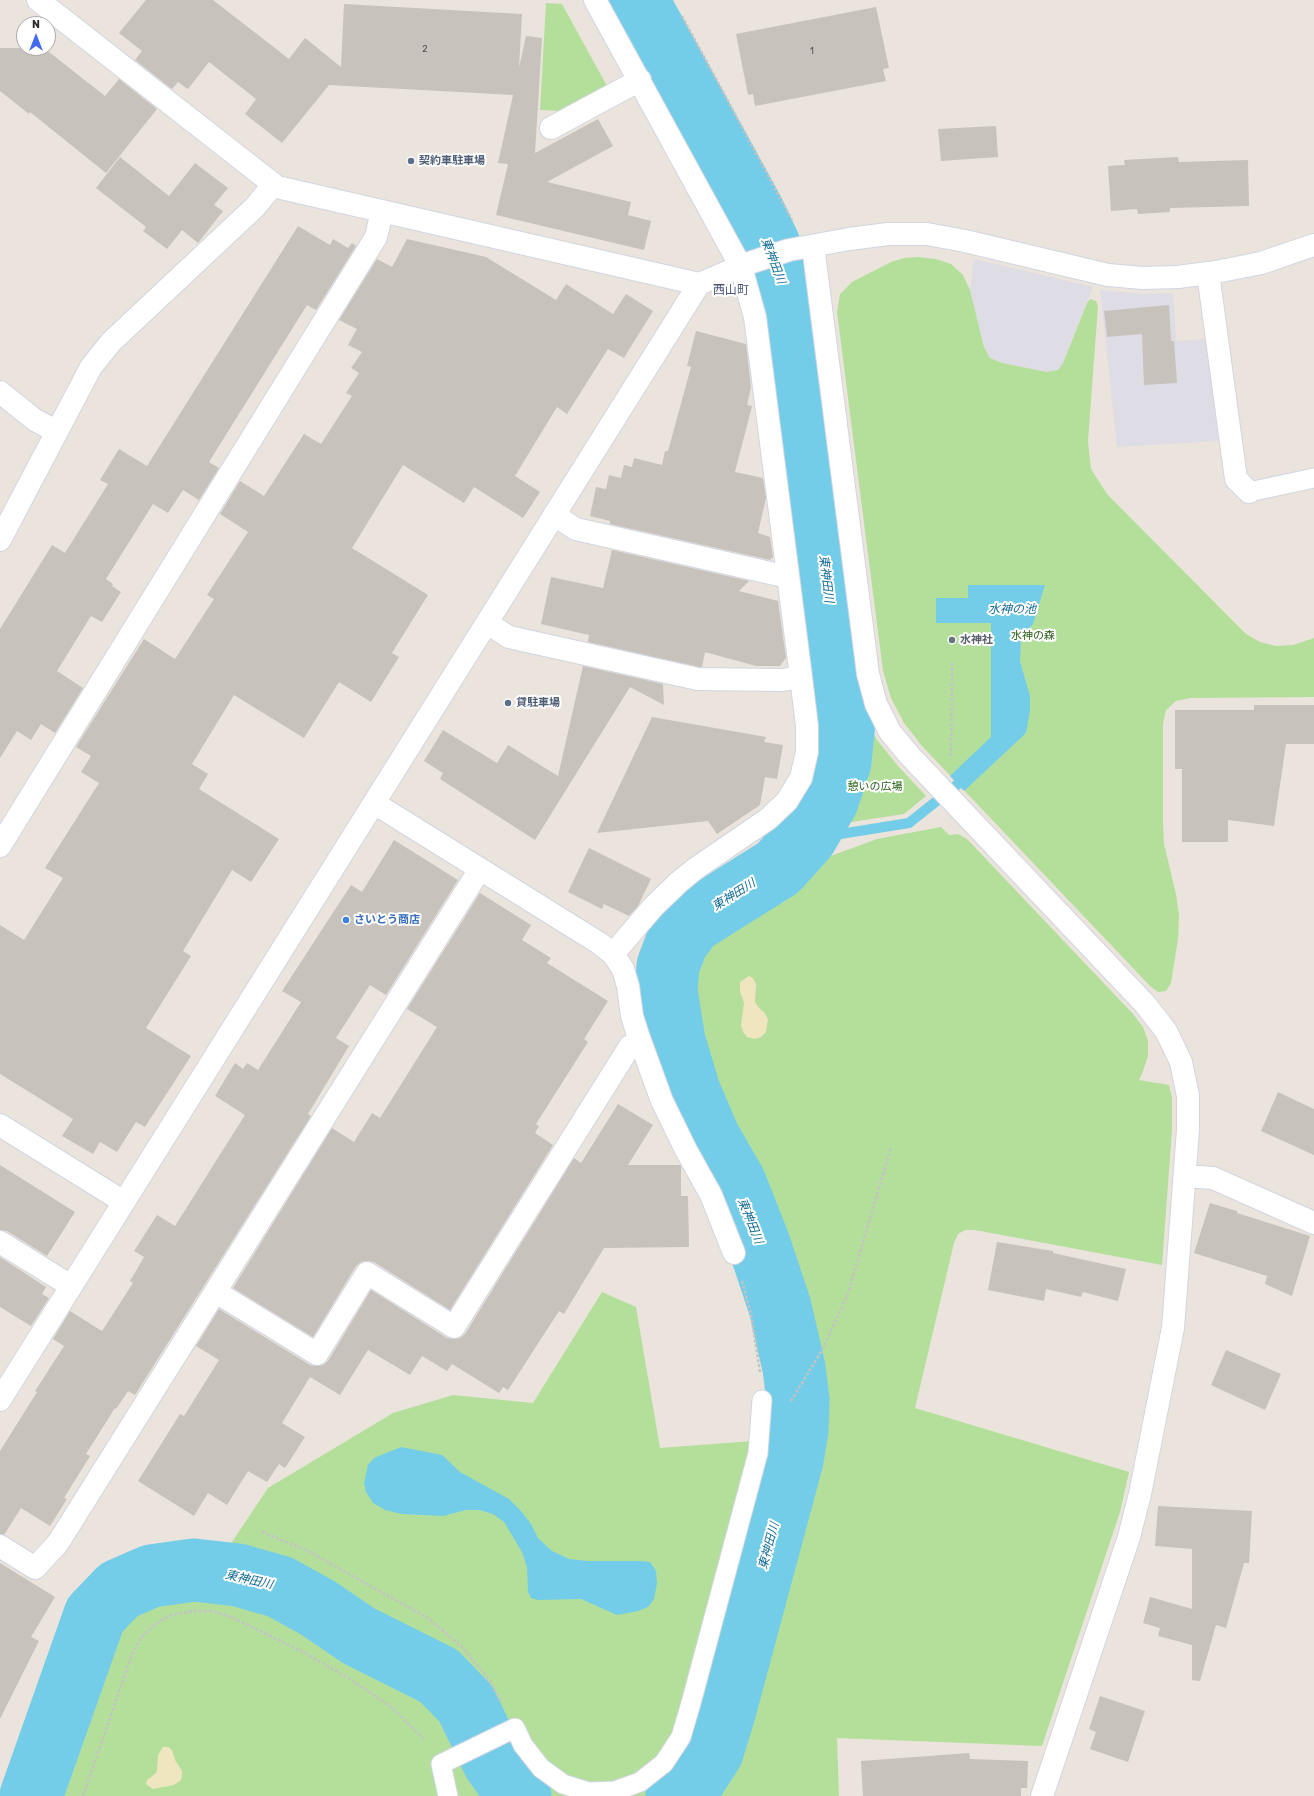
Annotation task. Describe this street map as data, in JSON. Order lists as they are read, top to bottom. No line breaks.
{"districts":["西山町"],"water":["東神田川","水神の池"],"parks":["水神の森","憩いの広場"],"places":["契約車駐車場","水神社","貸駐車場","さいとう商店"],"house_numbers":["2","1"],"north":"top"}
